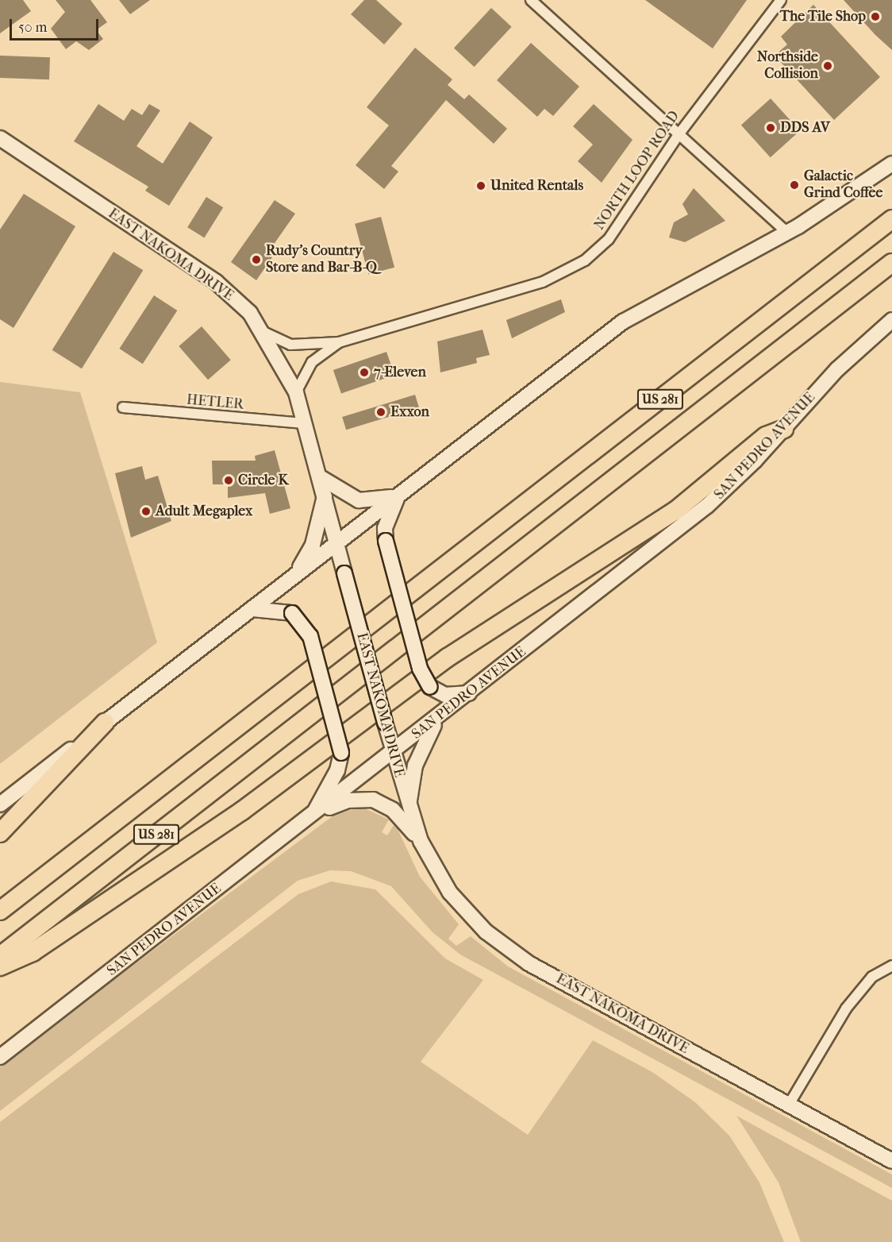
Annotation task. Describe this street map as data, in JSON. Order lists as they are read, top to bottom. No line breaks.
{"streets":{"highway":["US 281"],"main road":["EAST NAKOMA DRIVE","SAN PEDRO AVENUE"],"street":["NORTH LOOP ROAD","HETLER"]},"crossings":[["NORTH LOOP ROAD","EAST NAKOMA DRIVE"],["EAST NAKOMA DRIVE","HETLER"],["EAST NAKOMA DRIVE","SAN PEDRO AVENUE"]],"places":["The Tile Shop","Northside Collision","DDS AV","Galactic Grind Coffee","United Rentals","Rudy’s Country Store and Bar-B-Q","7-Eleven","Exxon","Circle K","Adult Megaplex"],"scale_bar":"50 m"}
